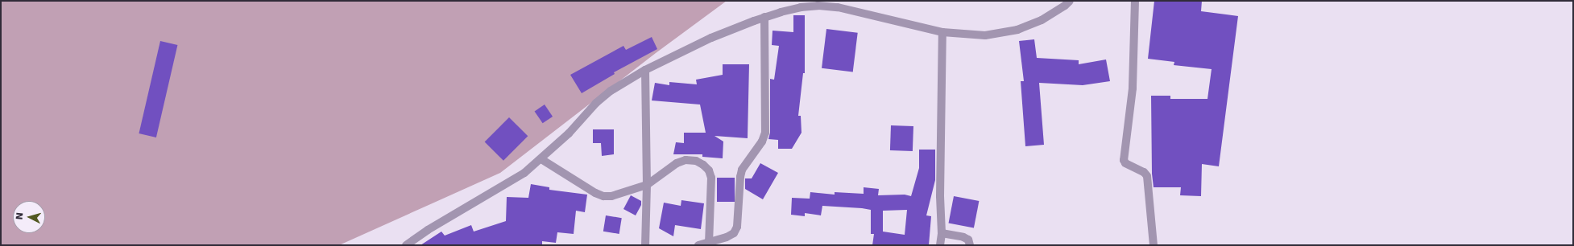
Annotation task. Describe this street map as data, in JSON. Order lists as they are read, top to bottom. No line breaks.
{"north":"left"}
